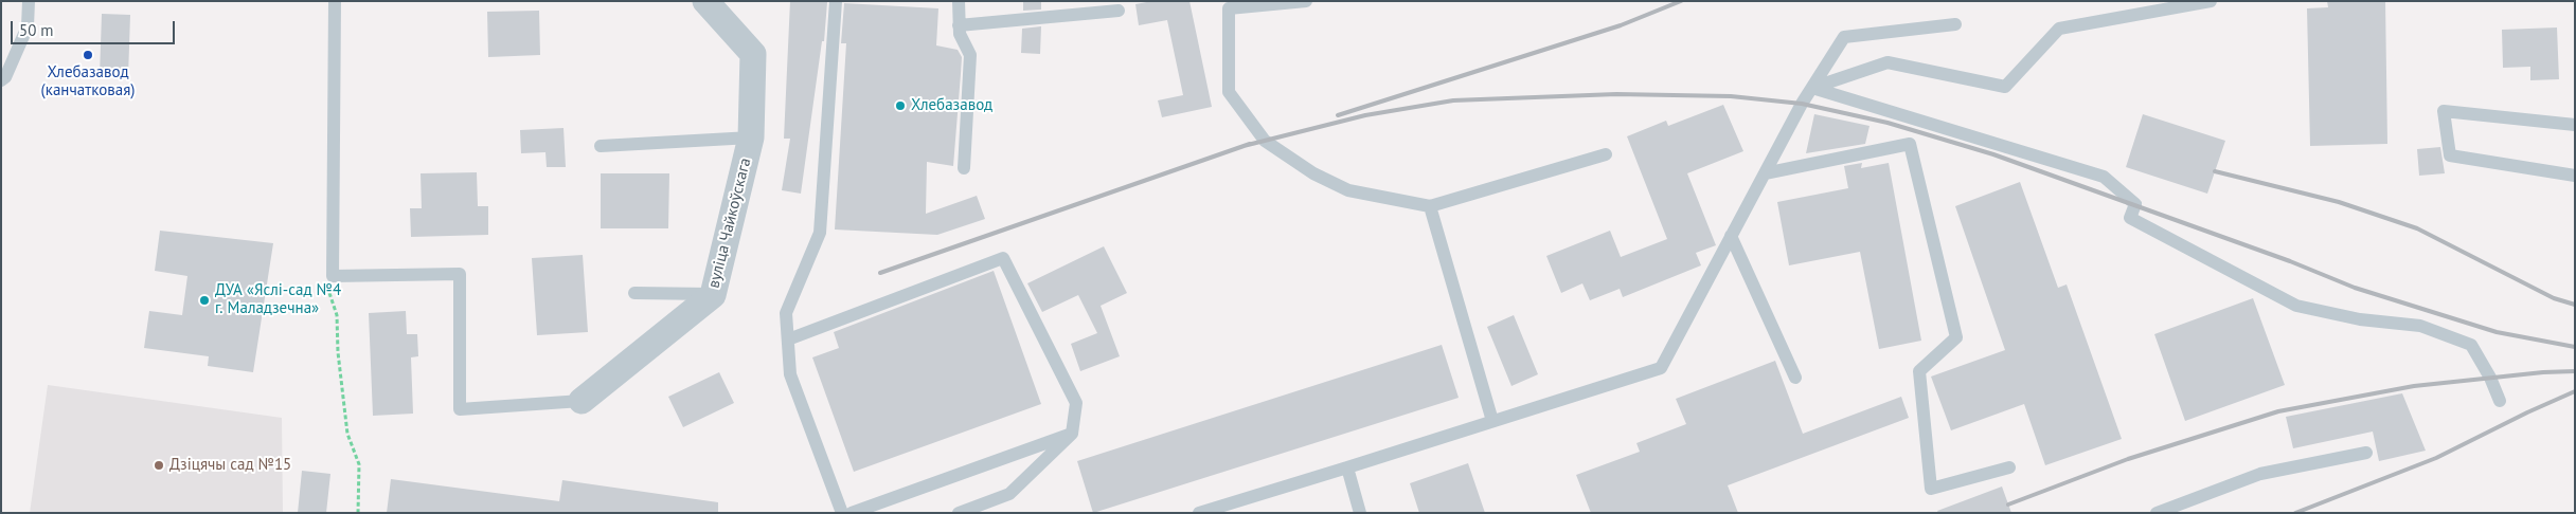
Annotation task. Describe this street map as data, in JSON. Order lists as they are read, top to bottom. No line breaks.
{"streets":{"street":["вуліца Чайкоўскага"]},"places":["Хлебазавод (канчатковая)","Хлебазавод","ДУА «Яслі-сад №4 г. Маладзечна»","Дзіцячы сад №15"],"scale_bar":"50 m"}
